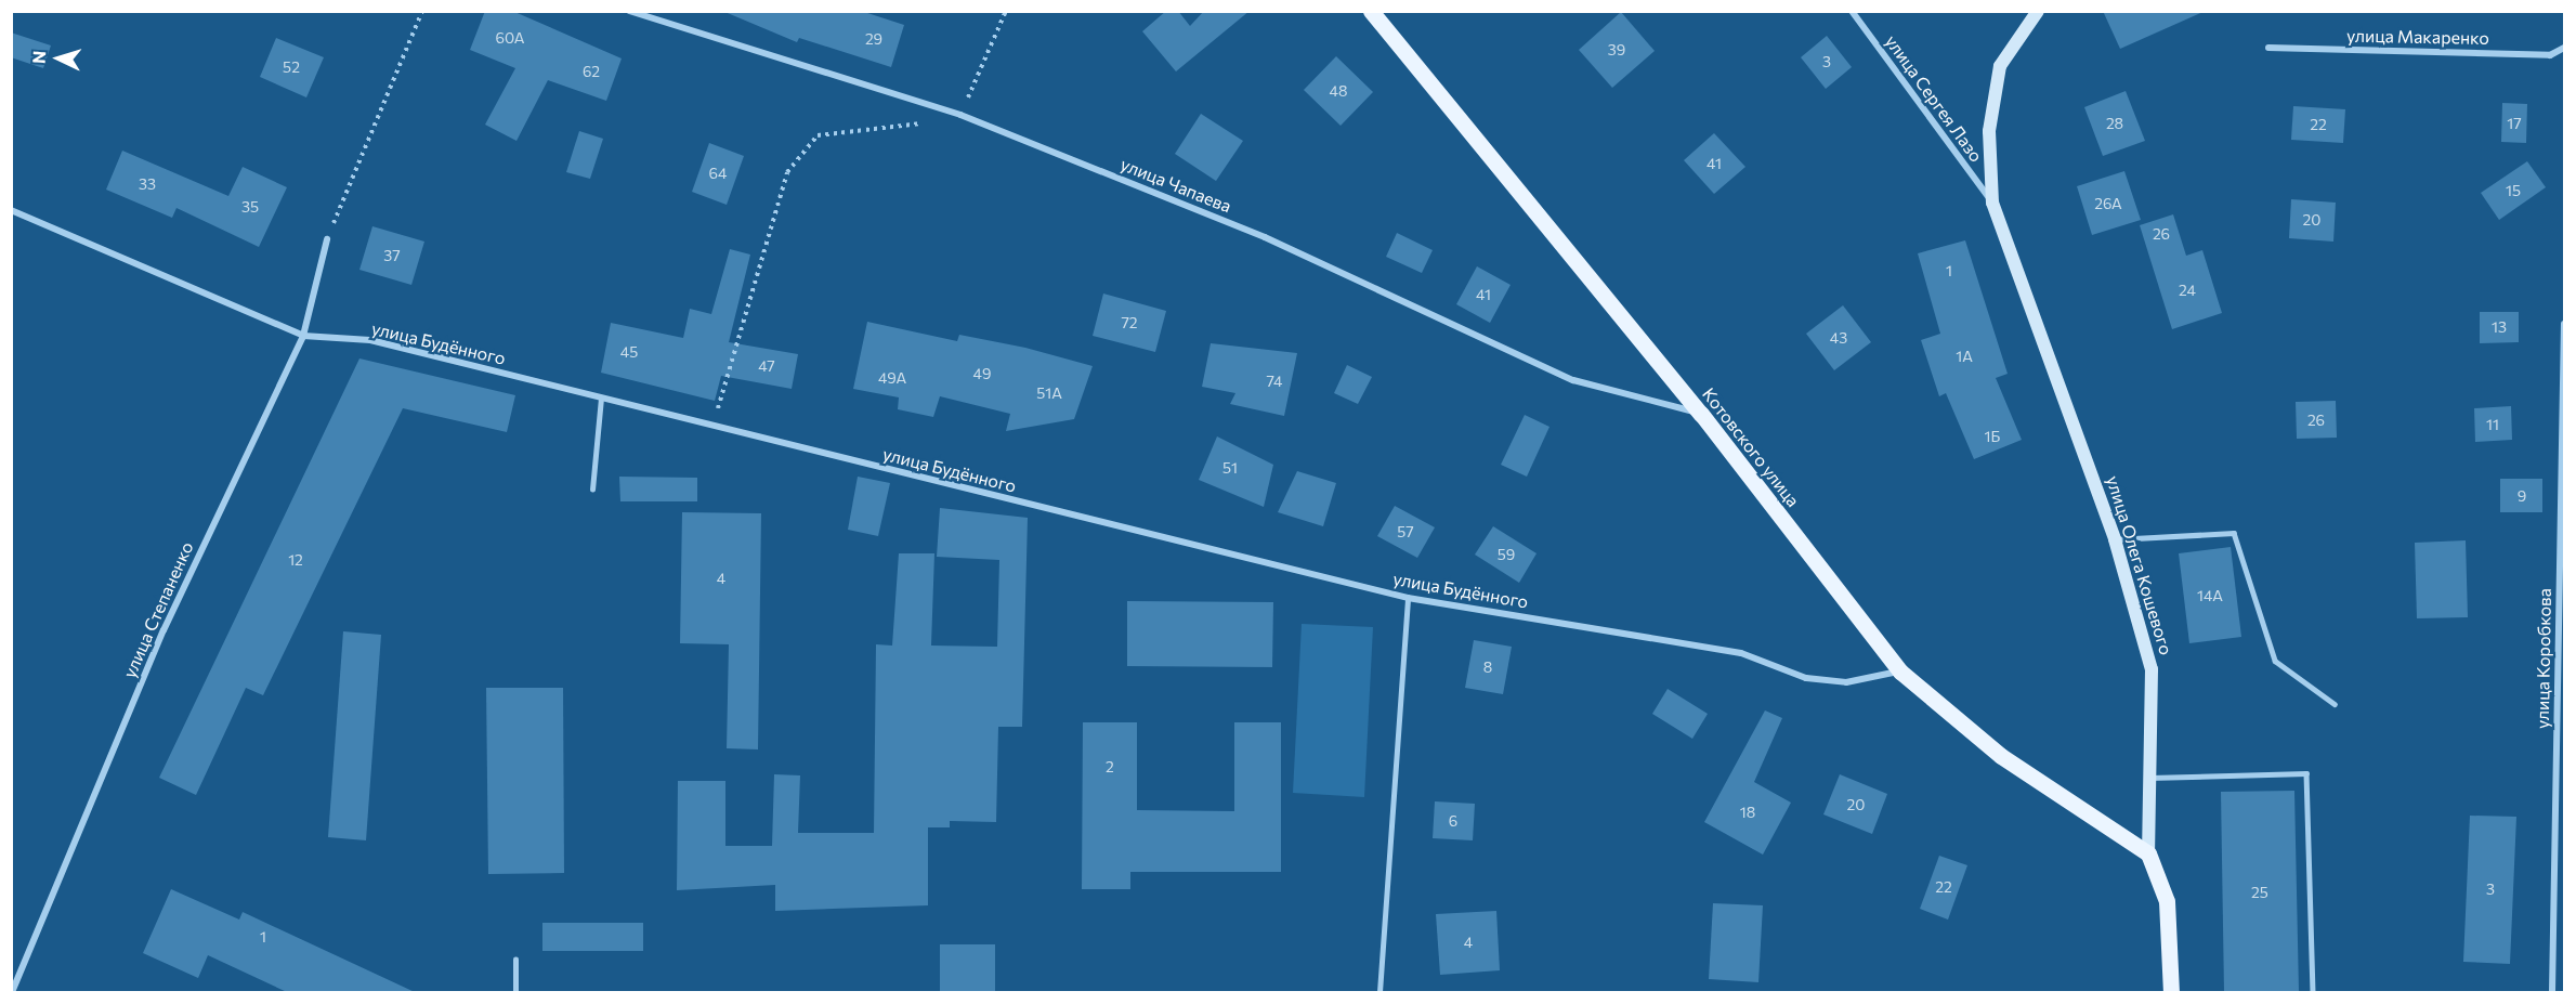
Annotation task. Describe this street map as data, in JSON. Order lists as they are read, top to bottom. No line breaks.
{"streets":{"main road":["Котовского улица","улица Олега Кошевого"],"street":["улица Макаренко","улица Сергея Лазо","улица Чапаева","улица Будённого","улица Степаненко","улица Коробкова"]},"crossings":[["улица Сергея Лазо","улица Олега Кошевого"],["улица Чапаева","Котовского улица"],["улица Будённого","Котовского улица"],["улица Будённого","улица Степаненко"],["Котовского улица","улица Олега Кошевого"]],"house_numbers":["60А","29","39","3","52","62","48","28","17","22","41","64","33","15","26А","35","20","26","37","1","24","41","72","13","43","45","1А","47","49","49А","74","51А","26","11","1Б","51","9","57","59","12","4","14А","8","2","20","18","6","22","3","25","1","4"],"north":"left"}
